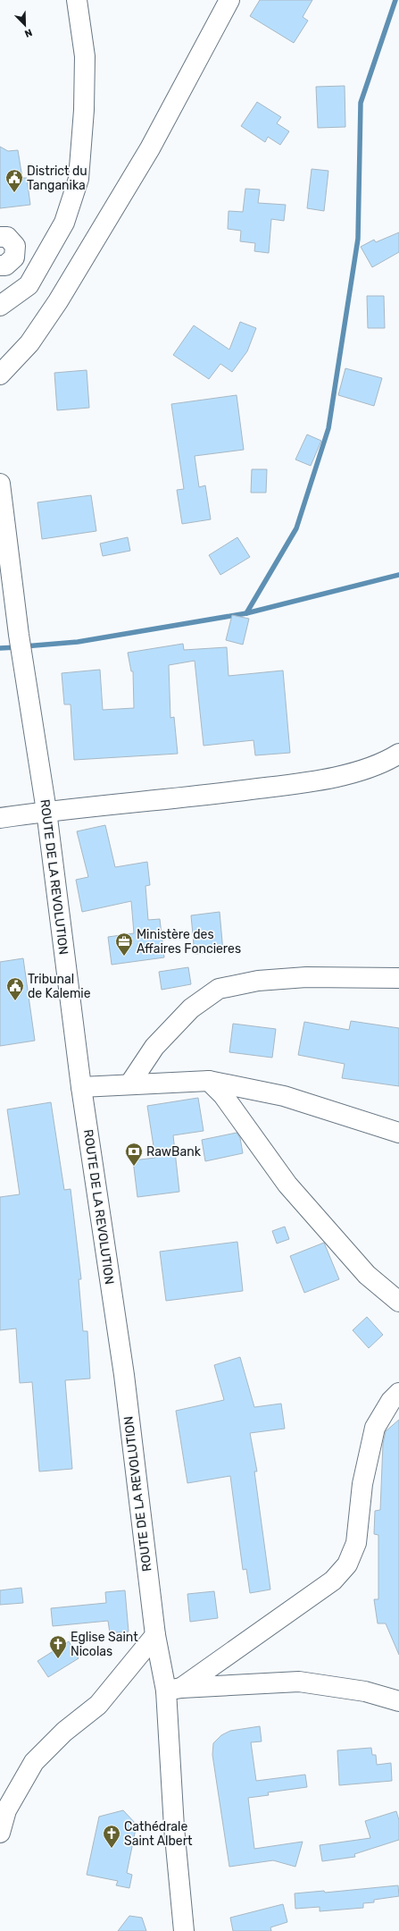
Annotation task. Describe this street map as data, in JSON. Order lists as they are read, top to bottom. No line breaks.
{"streets":{"street":["ROUTE DE LA REVOLUTION"]},"places":{"public building":["District du Tanganika","Tribunal de Kalemie"],"office":["Ministère des Affaires Foncieres"],"bank":["RawBank"],"church":["Eglise Saint Nicolas","Cathédrale Saint Albert"]},"north":"bottom right"}
